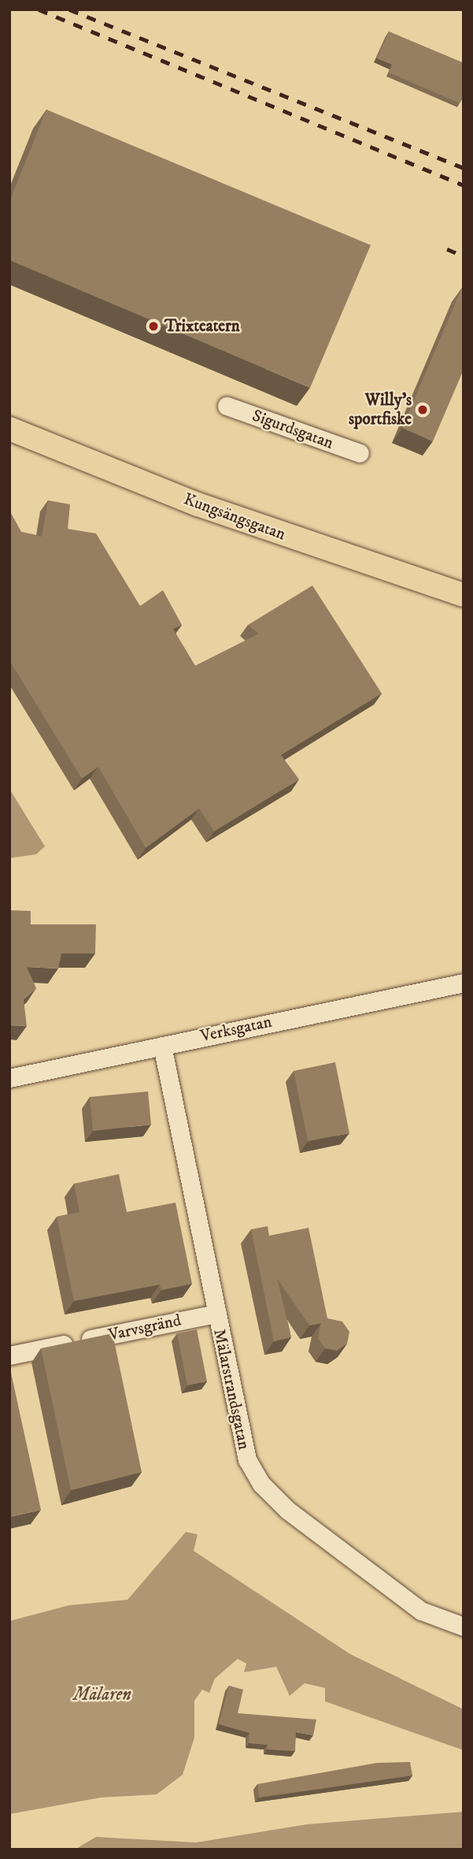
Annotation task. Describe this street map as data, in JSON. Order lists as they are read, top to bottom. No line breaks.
{"streets":{"main road":["Kungsängsgatan"],"street":["Sigurdsgatan","Verksgatan","Varvsgränd","Mälarstrandsgatan"]},"crossings":[["Verksgatan","Mälarstrandsgatan"],["Varvsgränd","Mälarstrandsgatan"]],"water":["Mälaren"],"places":["Trixteatern","Willy's sportfiske"]}
